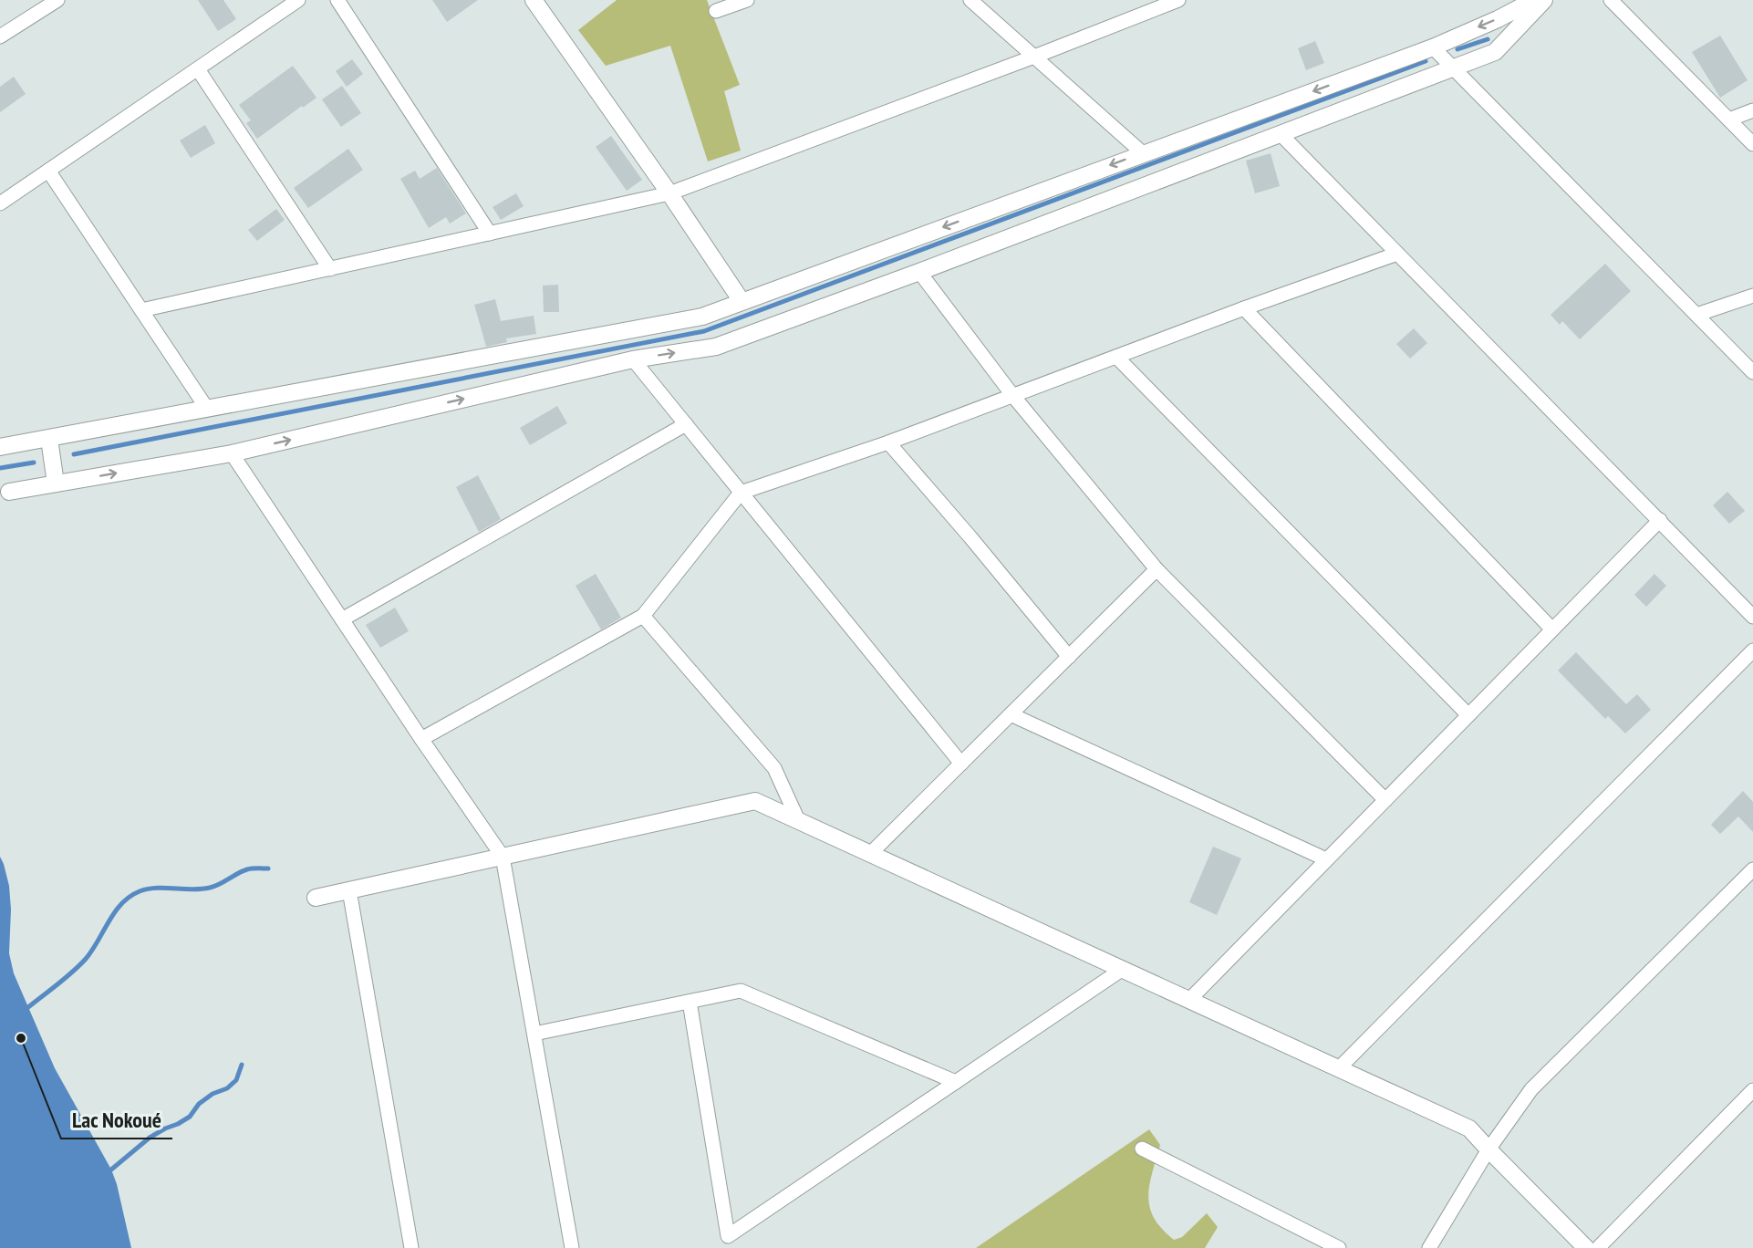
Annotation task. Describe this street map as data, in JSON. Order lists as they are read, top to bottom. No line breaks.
{"places":["Lac Nokoué"]}
